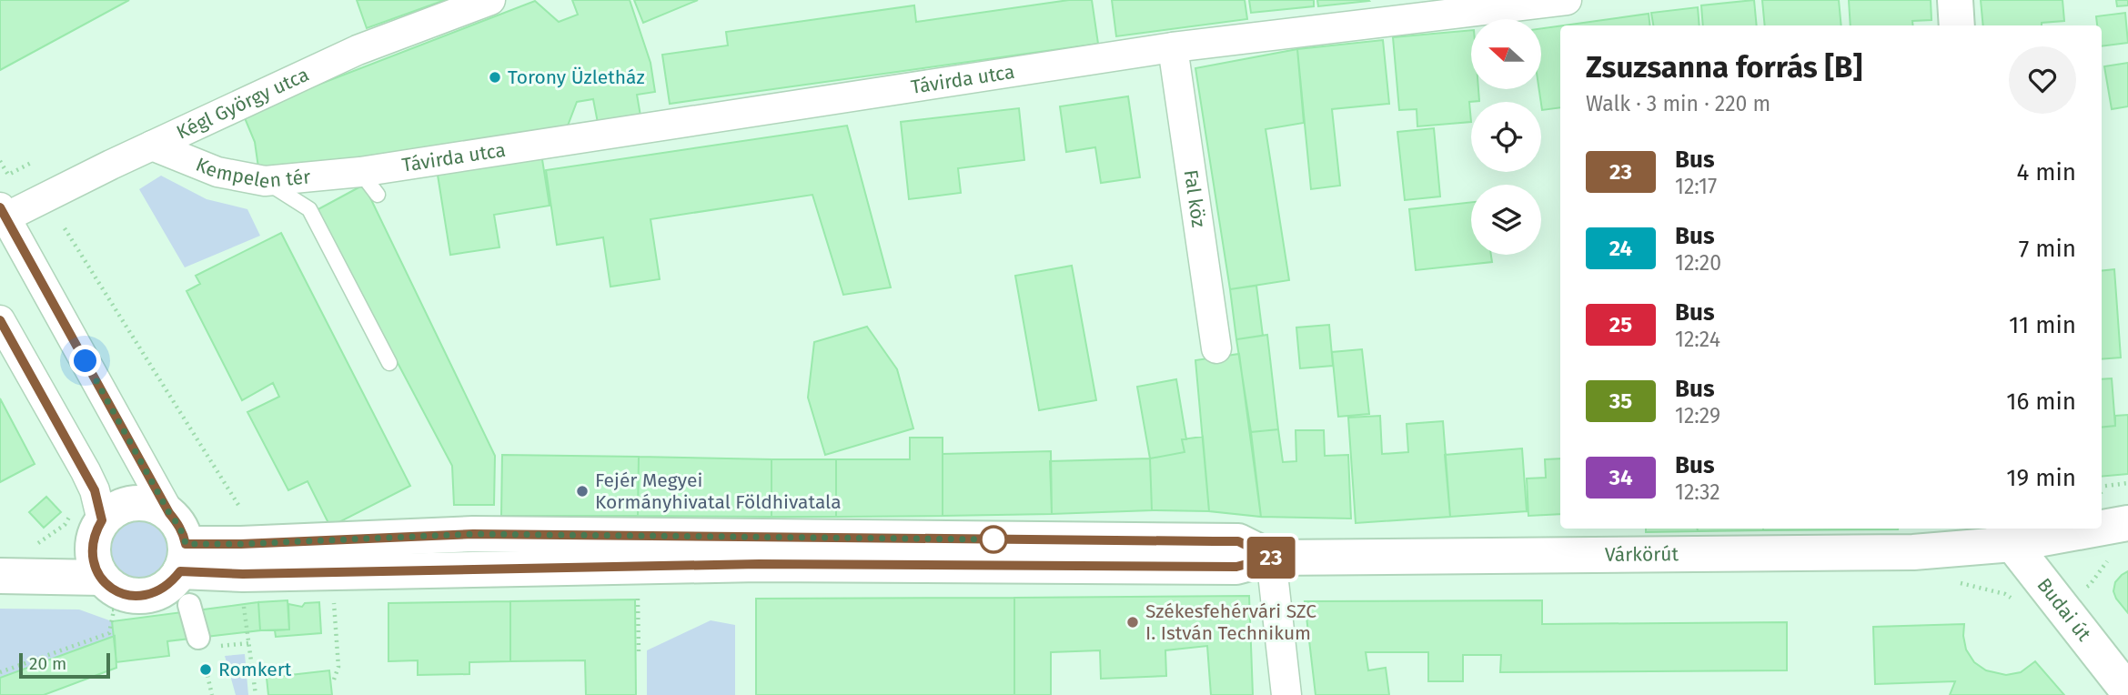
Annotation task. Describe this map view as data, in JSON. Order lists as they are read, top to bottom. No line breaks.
{"streets":{"street":["Távirda utca","Kégl György utca","Kempelen tér","Fal köz","Várkörút","Budai út"]},"crossings":[["Távirda utca","Kempelen tér"],["Távirda utca","Fal köz"],["Kégl György utca","Kempelen tér"],["Várkörút","Budai út"]],"places":["Torony Üzletház","Fejér Megyei Kormányhivatal Földhivatala","Székesfehérvári SZC I. István Technikum","Romkert"],"lines":["bus line 23"],"scale_bar":"20 m","north":"left","page":{"on_map":"23","heading":["Zsuzsanna forrás [B]","Walk · 3 min · 220 m"],"list":[{"mark":"23","name":"Bus","note":"12:17","value":"4 min"},{"mark":"24","name":"Bus","note":"12:20","value":"7 min"},{"mark":"25","name":"Bus","note":"12:24","value":"11 min"},{"mark":"35","name":"Bus","note":"12:29","value":"16 min"},{"mark":"34","name":"Bus","note":"12:32","value":"19 min"}],"scale":"20 m"}}
